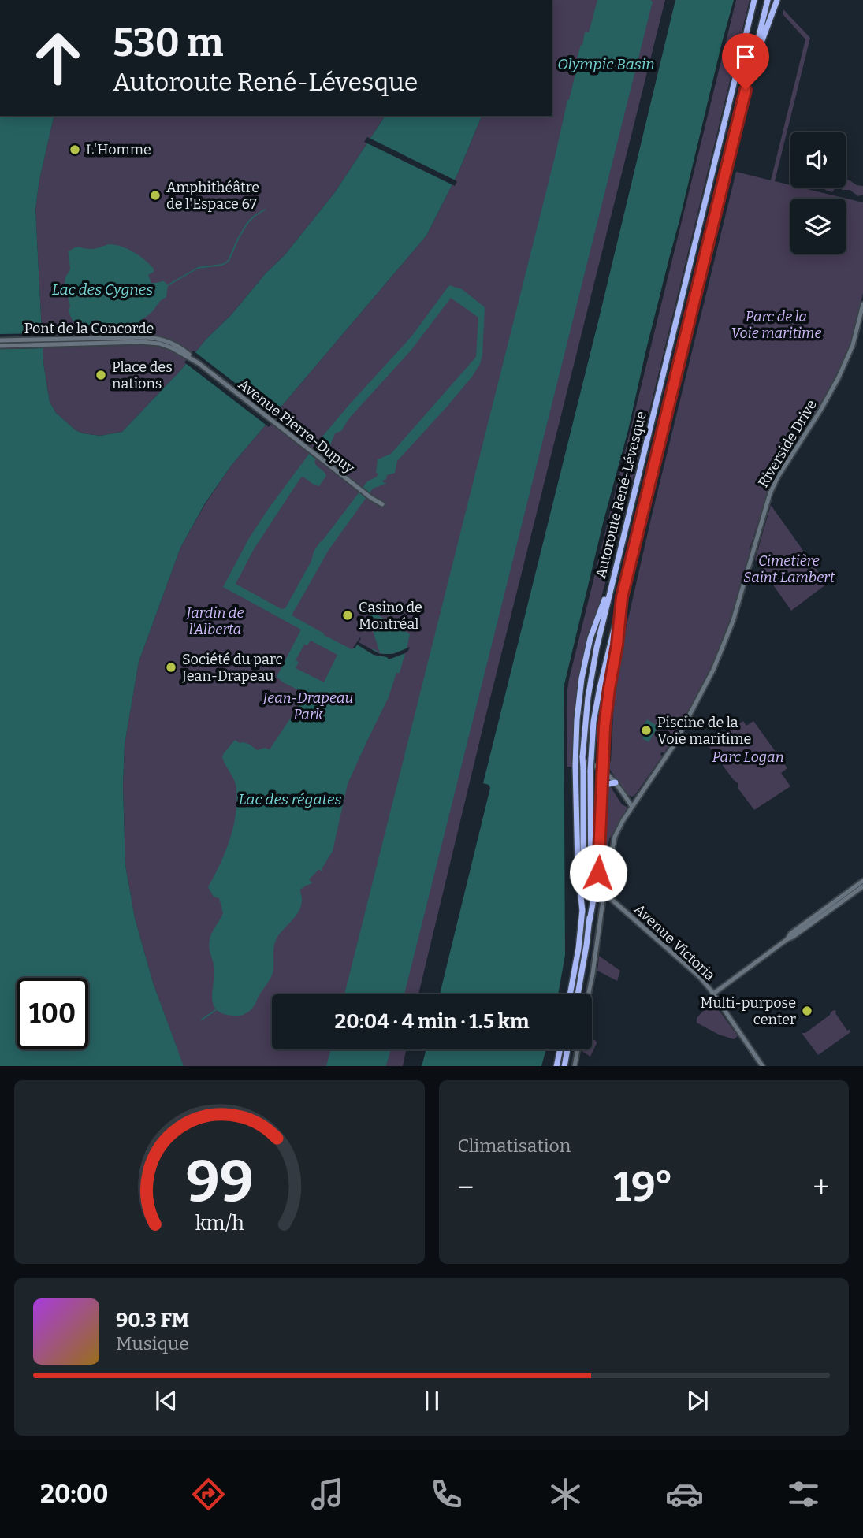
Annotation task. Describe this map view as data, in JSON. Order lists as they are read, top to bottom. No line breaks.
{"streets":{"highway":["Autoroute René-Lévesque"],"street":["Pont de la Concorde","Avenue Pierre-Dupuy","Riverside Drive","Avenue Victoria"]},"crossings":[["Pont de la Concorde","Avenue Pierre-Dupuy"],["Riverside Drive","Avenue Victoria"]],"water":["Olympic Basin","Lac des Cygnes","Lac des régates"],"parks":["Parc de la Voie maritime","Cimetière Saint Lambert","Jardin de l'Alberta","Jean-Drapeau Park","Parc Logan"],"places":["L'Homme","Amphithéâtre de l'Espace 67","Place des nations","Casino de Montréal","Société du parc Jean-Drapeau","Piscine de la Voie maritime","Multi-purpose center"],"page":{"turn":["530 m","Autoroute René-Lévesque"],"limit":"100","trip":"20:04 · 4 min · 1.5 km","tile":"Climatisation","heat":["−","19°","+"],"song":["90.3 FM","Musique"],"tabs":"20:00","gauge":["99","km/h"]}}
